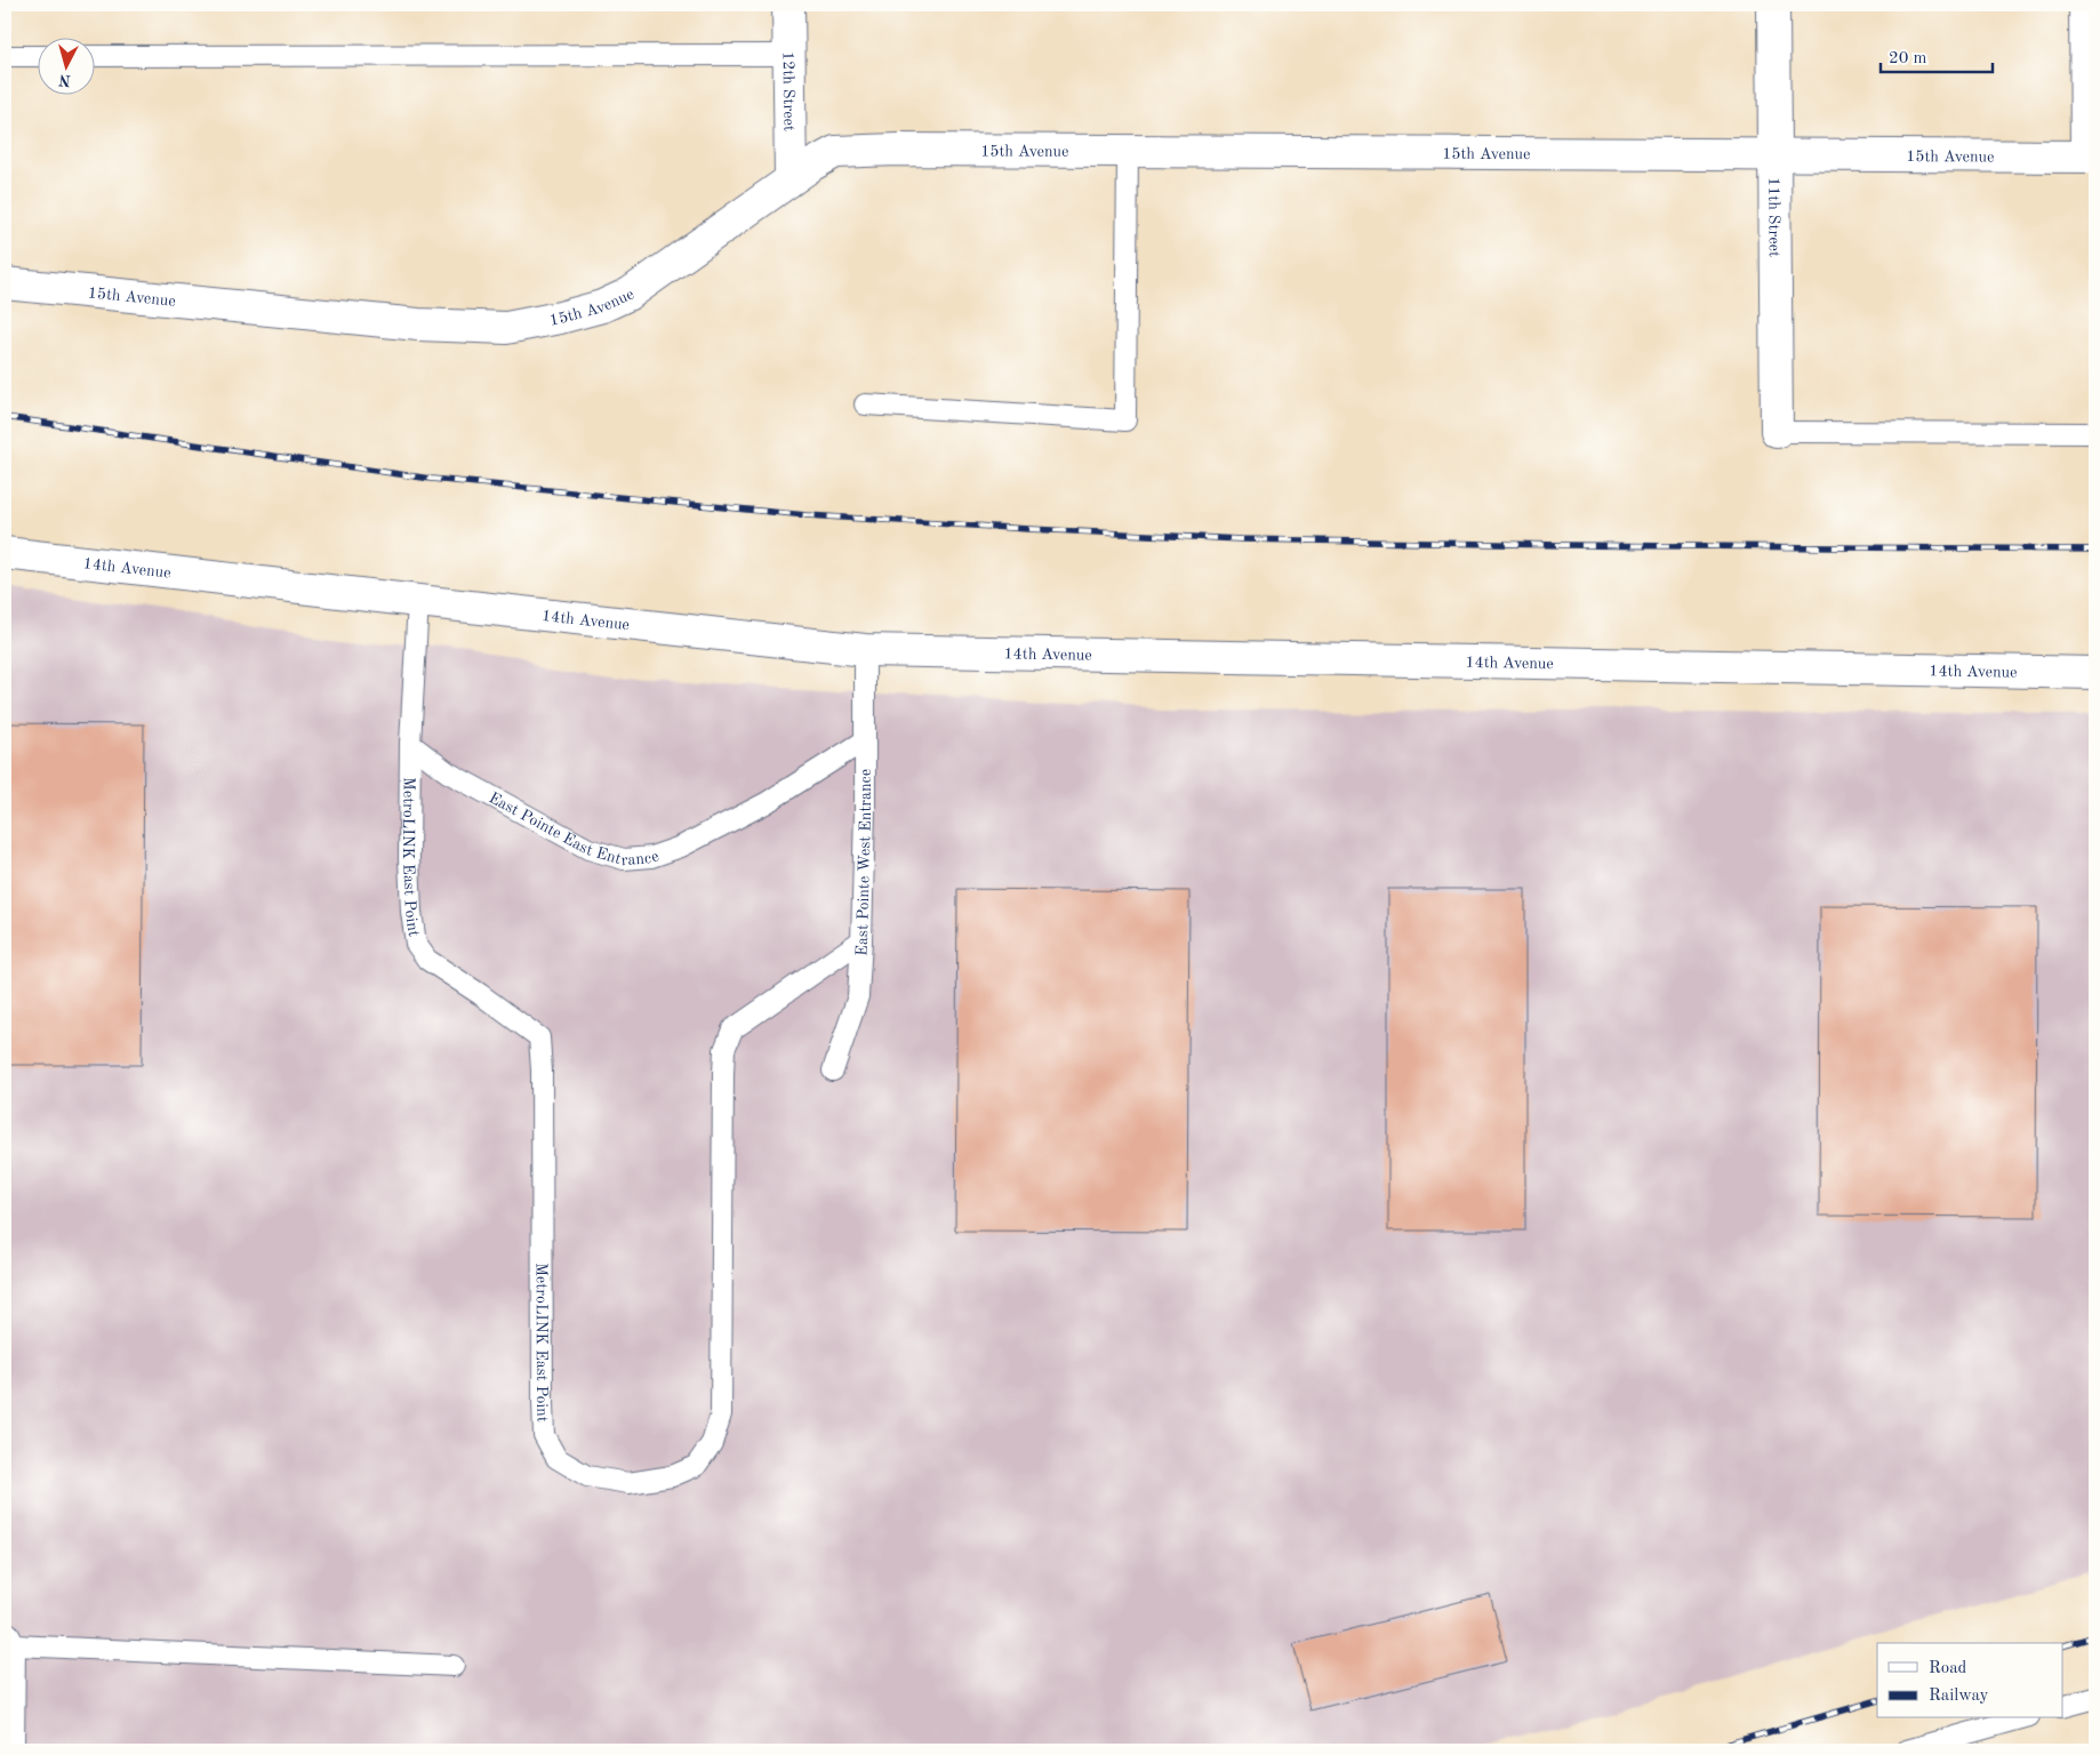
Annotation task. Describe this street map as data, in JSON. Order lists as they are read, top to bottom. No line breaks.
{"streets":{"street":["12th Street","15th Avenue","11th Street","14th Avenue"],"lane":["East Pointe East Entrance","MetroLINK East Point","East Pointe West Entrance"]},"crossings":[["12th Street","15th Avenue"],["15th Avenue","11th Street"],["14th Avenue","East Pointe West Entrance"],["East Pointe East Entrance","MetroLINK East Point"],["East Pointe East Entrance","East Pointe West Entrance"],["MetroLINK East Point","East Pointe West Entrance"]],"legend":["Road","Railway"],"scale_bar":"20 m","north":"bottom"}
